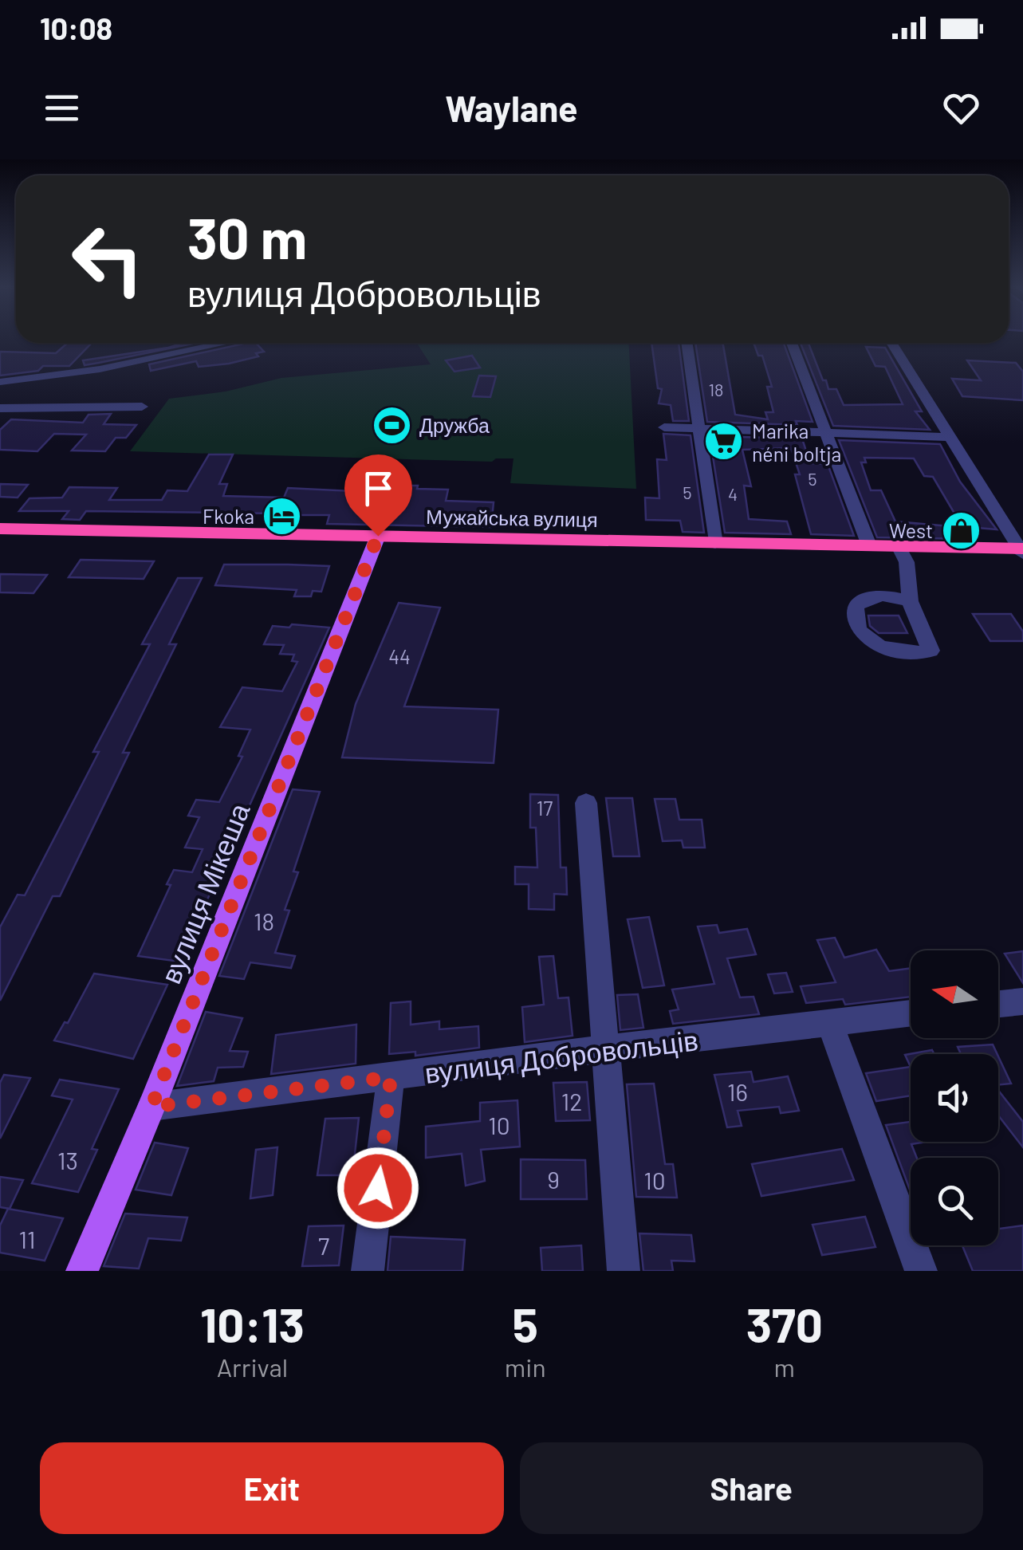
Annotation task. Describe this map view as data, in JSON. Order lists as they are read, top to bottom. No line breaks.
{"streets":{"highway":["Мужайська вулиця"],"main road":["вулиця Мікеша"],"street":["вулиця Добровольців"]},"crossings":[["Мужайська вулиця","вулиця Мікеша"],["вулиця Мікеша","вулиця Добровольців"]],"places":{"sports":["Дружба"],"supermarket":["Marika néni boltja"],"hotel":["Fkoka"],"shop":["West"]},"house_numbers":["18","5","5","4","44","17","18","16","12","10","13","9","10","11","7"],"north":"left","page":{"status":"10:08","header":"Waylane","turn":["30 m","вулиця Добровольців"],"eta":["10:13","Arrival","5","min","370","m"],"buttons":["Exit","Share"]}}
